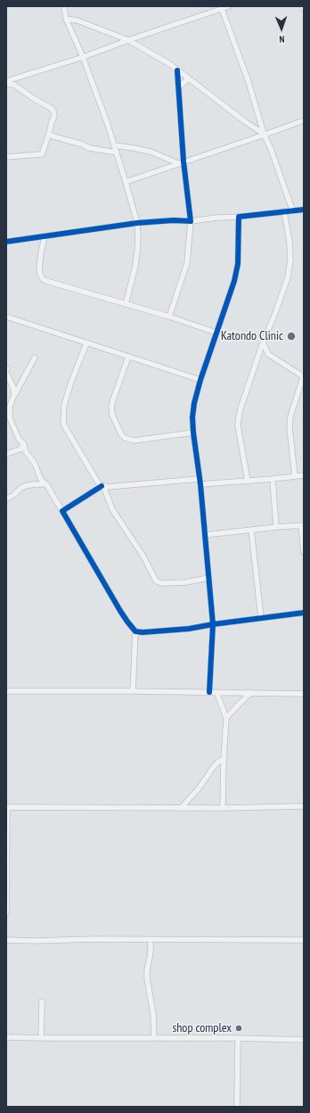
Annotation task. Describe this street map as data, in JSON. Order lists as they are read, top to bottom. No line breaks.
{"places":["Katondo Clinic","shop complex"],"north":"bottom"}
